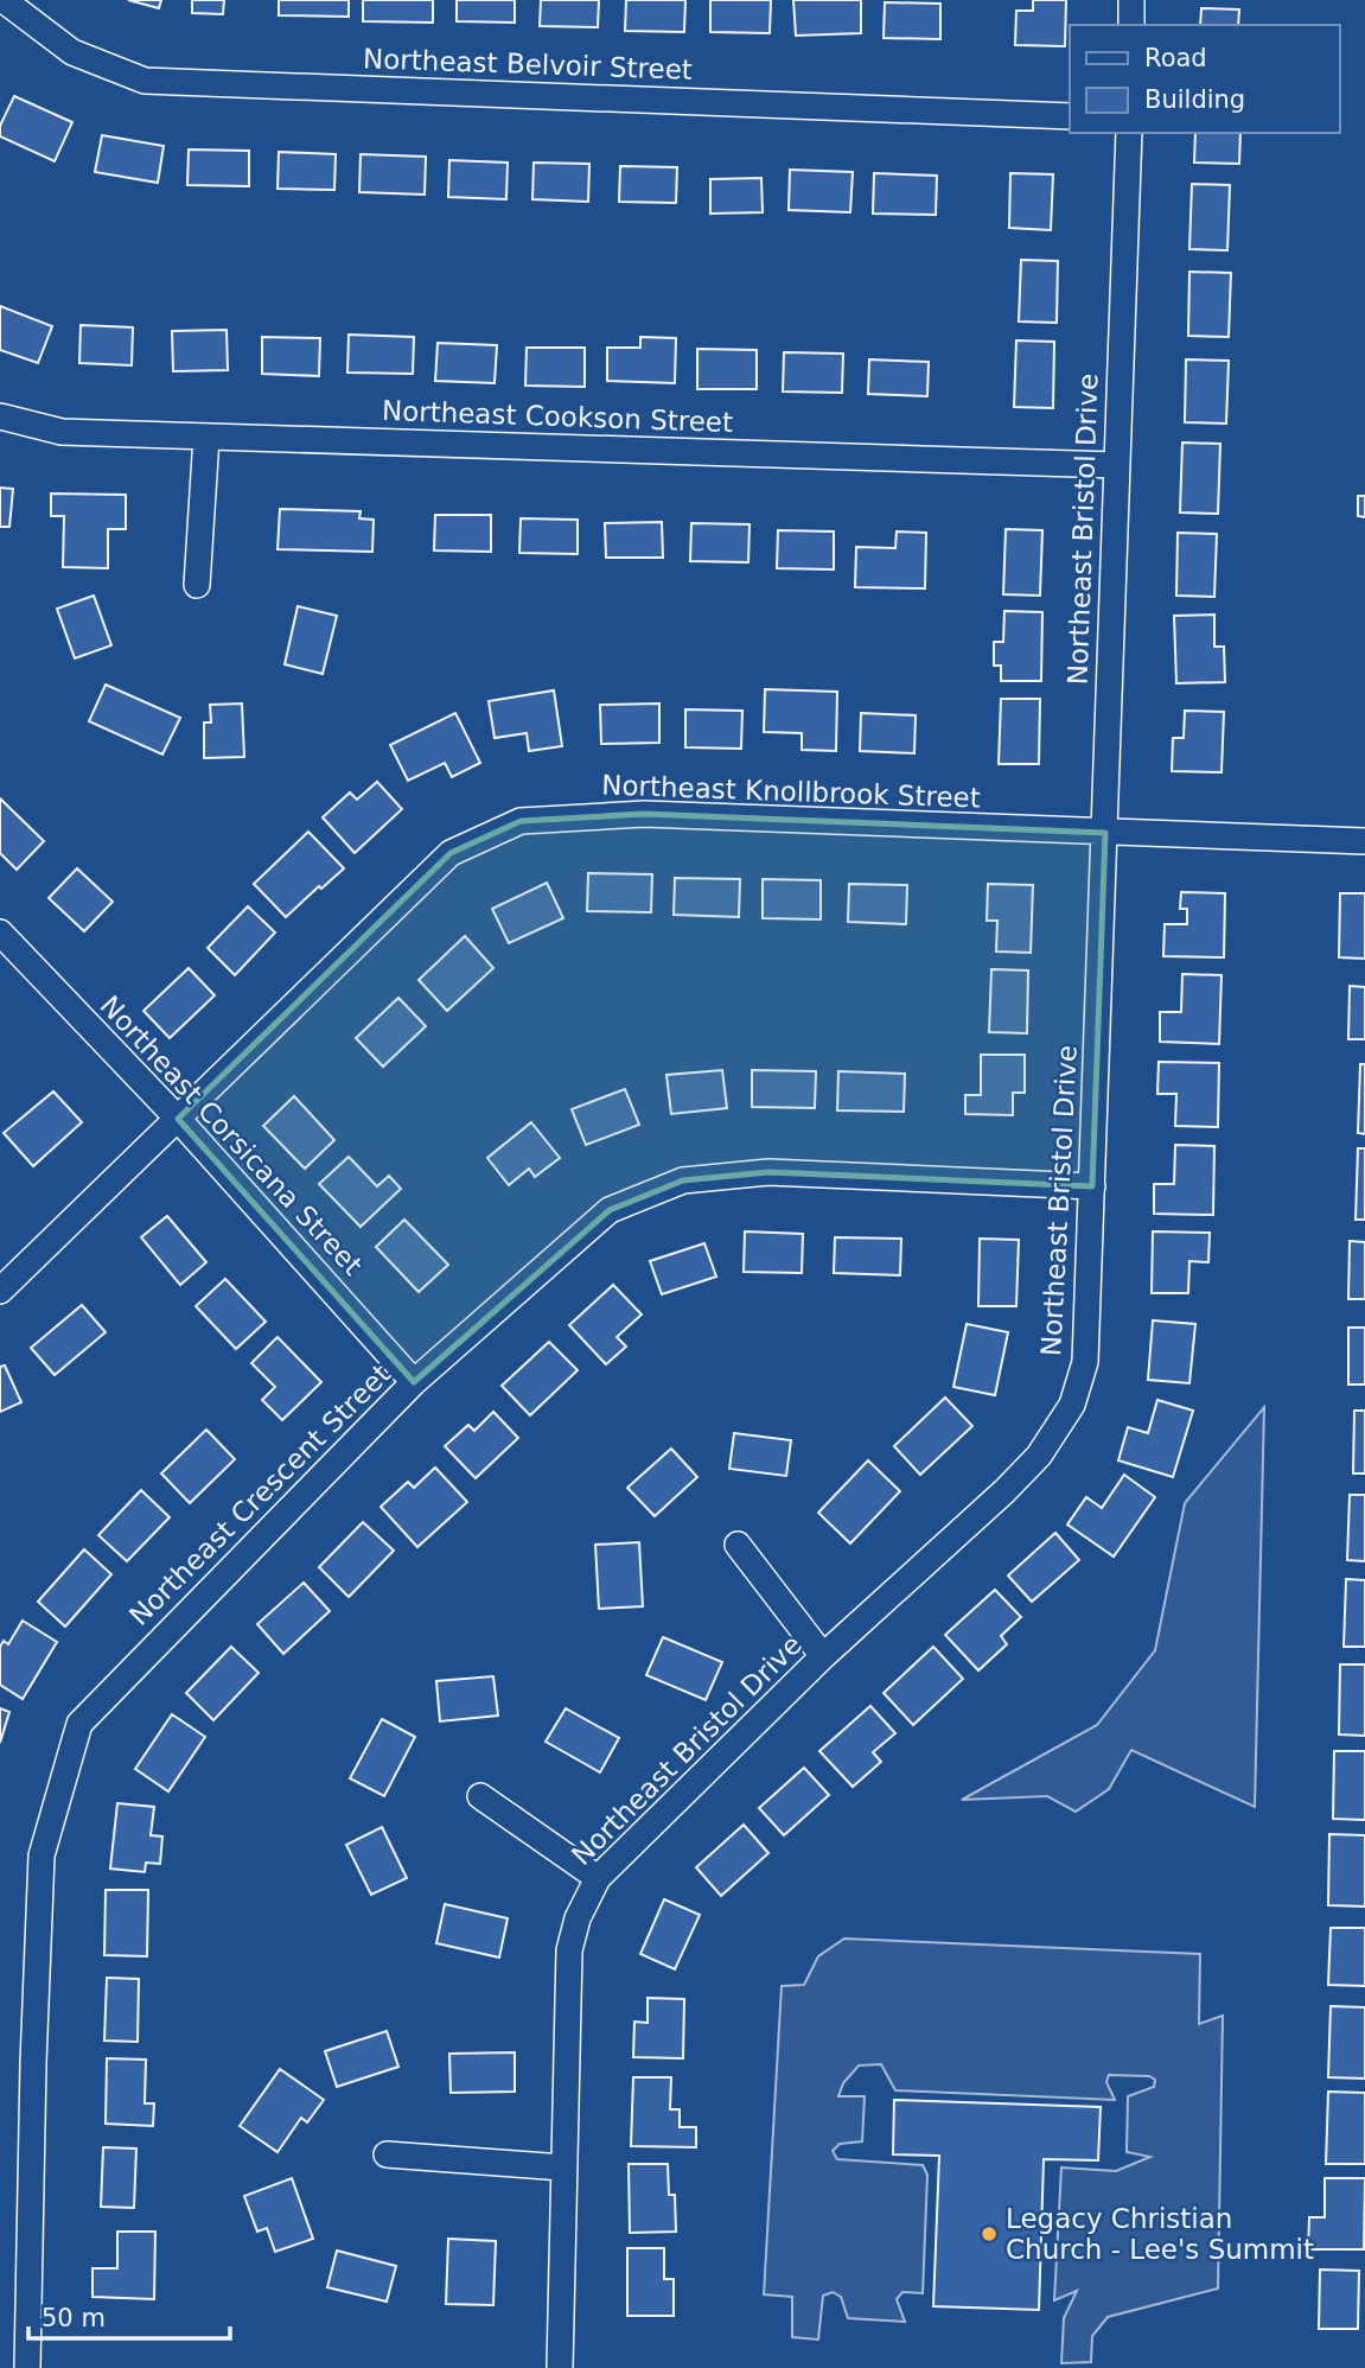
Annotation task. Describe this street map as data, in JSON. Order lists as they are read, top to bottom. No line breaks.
{"streets":{"street":["Northeast Belvoir Street","Northeast Cookson Street","Northeast Bristol Drive","Northeast Knollbrook Street","Northeast Corsicana Street","Northeast Crescent Street"]},"crossings":[["Northeast Cookson Street","Northeast Bristol Drive"],["Northeast Bristol Drive","Northeast Knollbrook Street"],["Northeast Bristol Drive","Northeast Crescent Street"],["Northeast Knollbrook Street","Northeast Corsicana Street"],["Northeast Corsicana Street","Northeast Crescent Street"]],"places":["Legacy Christian Church - Lee's Summit"],"legend":["Road","Building"],"scale_bar":"50 m"}
